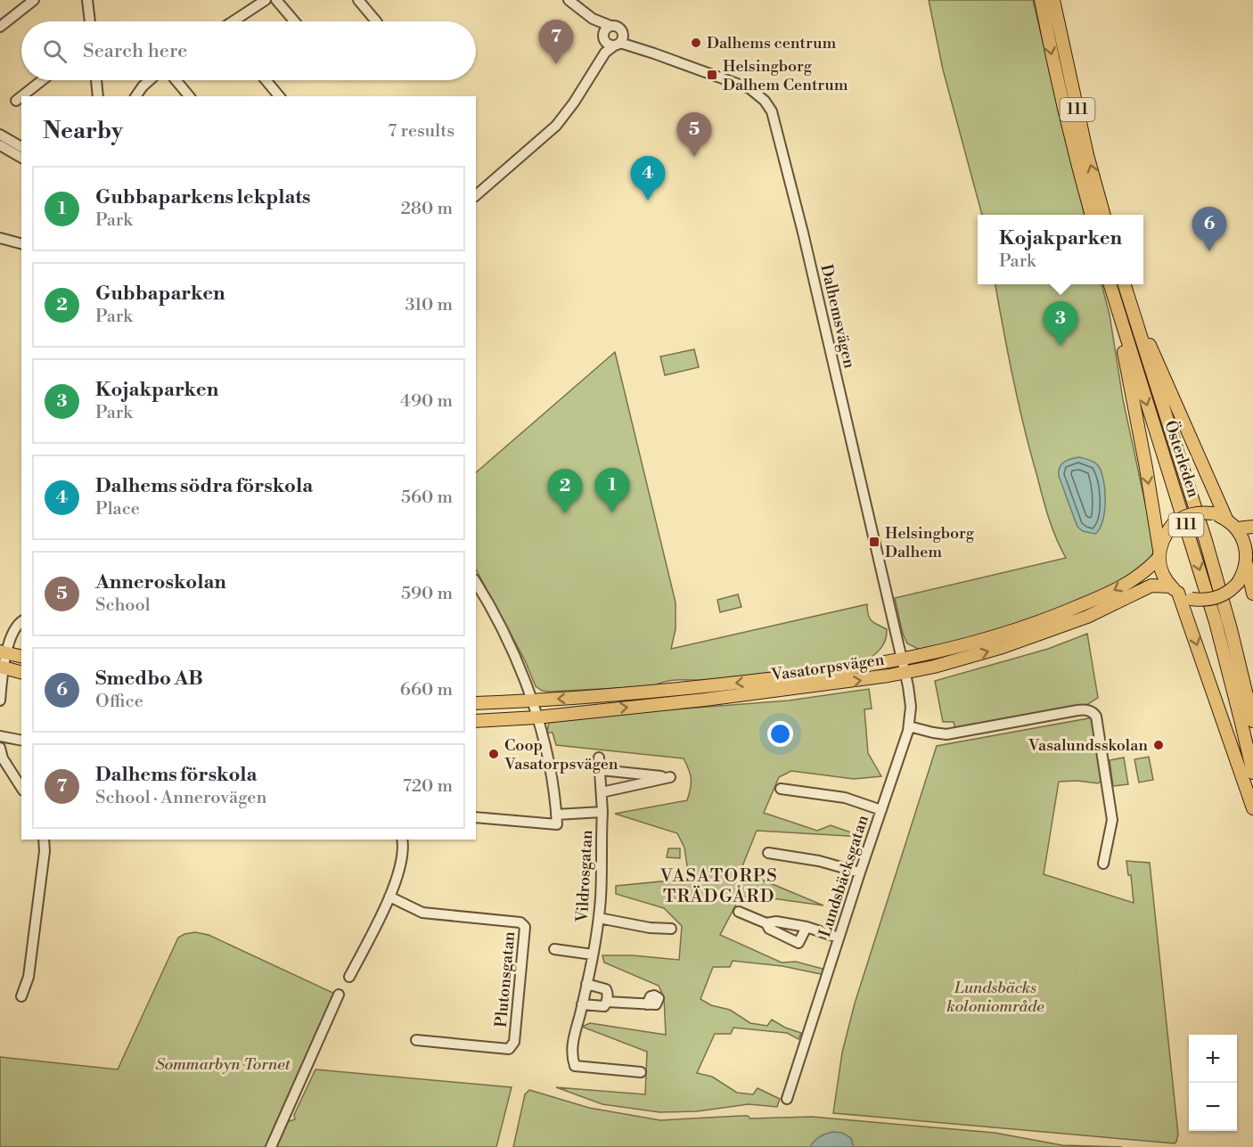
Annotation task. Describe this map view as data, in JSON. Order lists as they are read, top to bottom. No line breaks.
{"streets":{"main road":["111","Österleden","Vasatorpsvägen"],"street":["Dalhemsvägen","Vildrosgatan","Lundsbäcksgatan","Plutonsgatan"]},"crossings":[["Dalhemsvägen","Vasatorpsvägen"],["Dalhemsvägen","Lundsbäcksgatan"],["Vasatorpsvägen","Lundsbäcksgatan"]],"districts":["VASATORPS TRÄDGÅRD"],"parks":["Lundsbäcks koloniområde","Sommarbyn Tornet"],"places":{"other":["Dalhems centrum","Vasalundsskolan","Coop Vasatorpsvägen"],"transit":["Helsingborg Dalhem Centrum","Helsingborg Dalhem"]},"page":{"pins":["7","5","4","6","3","1","2"],"search":"Search here","heading":["Nearby","7 results"],"list":[{"mark":"1","name":"Gubbaparkens lekplats","note":"Park","value":"280 m"},{"mark":"2","name":"Gubbaparken","note":"Park","value":"310 m"},{"mark":"3","name":"Kojakparken","note":"Park","value":"490 m"},{"mark":"4","name":"Dalhems södra förskola","note":"Place","value":"560 m"},{"mark":"5","name":"Anneroskolan","note":"School","value":"590 m"},{"mark":"6","name":"Smedbo AB","note":"Office","value":"660 m"},{"mark":"7","name":"Dalhems förskola","note":"School · Annerovägen","value":"720 m"}],"popup":["Kojakparken","Park"],"map_buttons":["+","−"]}}
